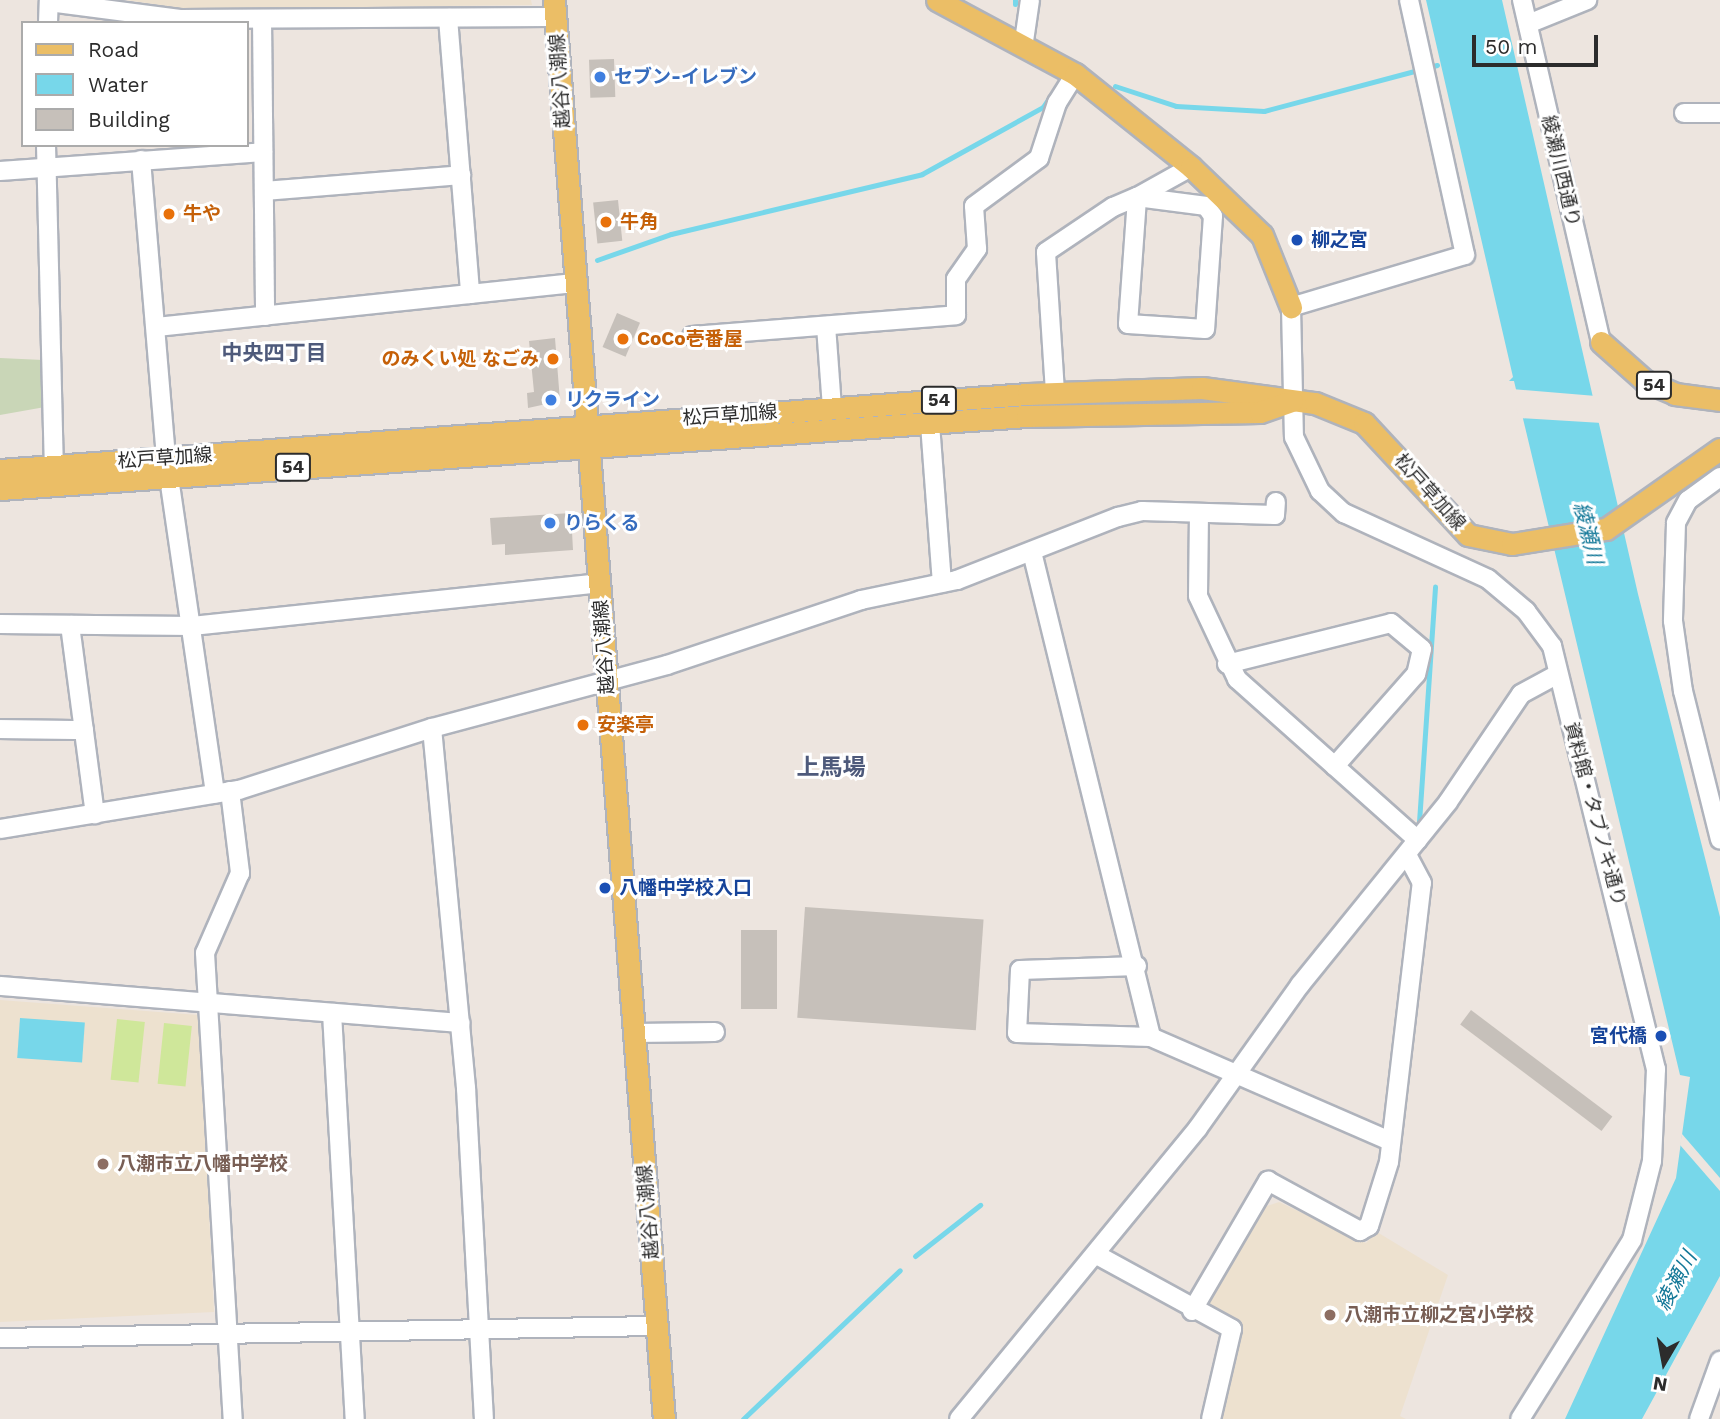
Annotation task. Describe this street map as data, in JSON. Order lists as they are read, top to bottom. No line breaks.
{"streets":{"main road":["越谷八潮線","54","松戸草加線"],"street":["綾瀬川西通り","資料館・タブノキ通り"]},"crossings":[["越谷八潮線","松戸草加線"],["綾瀬川西通り","54"],["松戸草加線","資料館・タブノキ通り"]],"districts":["中央四丁目","上馬場"],"water":["綾瀬川"],"places":["セブン-イレブン","牛や","牛角","柳之宮","CoCo壱番屋","のみくい処 なごみ","リクライン","りらくる","安楽亭","八幡中学校入口","宮代橋","八潮市立八幡中学校","八潮市立柳之宮小学校"],"legend":["Road","Water","Building"],"scale_bar":"50 m","north":"bottom"}
